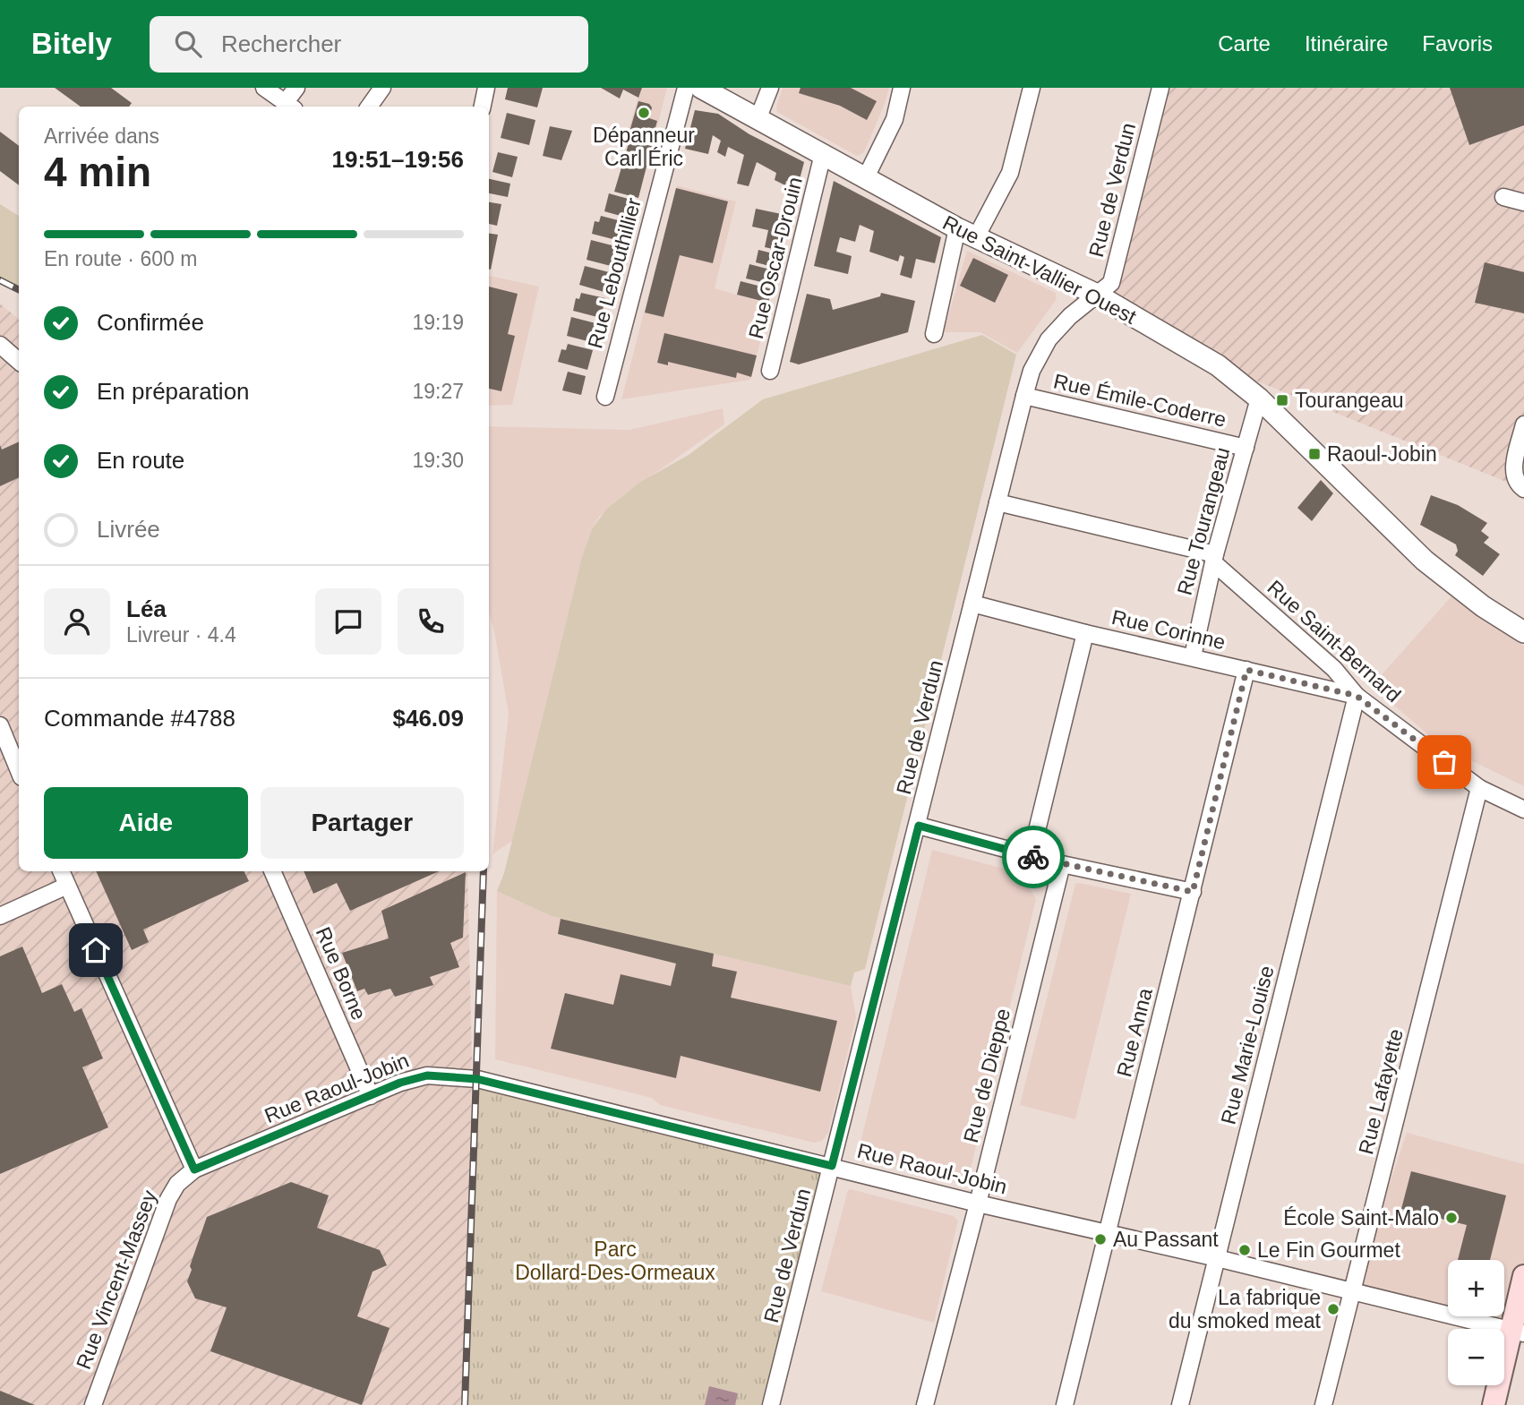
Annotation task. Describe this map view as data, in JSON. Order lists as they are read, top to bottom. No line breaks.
{"streets":{"street":["Rue de Verdun","Rue Oscar-Drouin","Rue Saint-Vallier Ouest","Rue Lebouthillier","Rue Émile-Coderre","Rue Tourangeau","Rue Corinne","Rue Saint-Bernard","Rue Borne","Rue Anna","Rue Marie-Louise","Rue de Dieppe","Rue Raoul-Jobin","Rue Lafayette","Rue Vincent-Massey"]},"crossings":[["Rue de Verdun","Rue Saint-Vallier Ouest"],["Rue de Verdun","Rue Émile-Coderre"],["Rue de Verdun","Rue Corinne"],["Rue de Verdun","Rue Saint-Bernard"],["Rue de Verdun","Rue Raoul-Jobin"],["Rue Oscar-Drouin","Rue Saint-Vallier Ouest"],["Rue Saint-Vallier Ouest","Rue Tourangeau"],["Rue Émile-Coderre","Rue Tourangeau"],["Rue Tourangeau","Rue Corinne"],["Rue Tourangeau","Rue Saint-Bernard"],["Rue Corinne","Rue Saint-Bernard"],["Rue Corinne","Rue Anna"],["Rue Corinne","Rue Marie-Louise"],["Rue Saint-Bernard","Rue Marie-Louise"],["Rue Saint-Bernard","Rue Lafayette"],["Rue Borne","Rue Raoul-Jobin"],["Rue Anna","Rue Raoul-Jobin"],["Rue Marie-Louise","Rue Raoul-Jobin"],["Rue de Dieppe","Rue Raoul-Jobin"],["Rue Raoul-Jobin","Rue Lafayette"],["Rue Raoul-Jobin","Rue Vincent-Massey"]],"parks":["Parc Dollard-Des-Ormeaux"],"places":{"other":["Dépanneur Carl Éric","École Saint-Malo","Au Passant","Le Fin Gourmet","La fabrique du smoked meat"],"transit":["Tourangeau","Raoul-Jobin"]},"page":{"header":"Bitely","search":"Rechercher","nav":["Carte","Itinéraire","Favoris"],"heading":["4 min","Arrivée dans","19:51–19:56"],"panel":["Léa","Livreur · 4.4","Commande #4788","$46.09"],"bar":"En route · 600 m","list":[["Confirmée","19:19"],["En préparation","19:27"],["En route","19:30"],"Livrée"],"buttons":["Aide","Partager"],"map_buttons":["+","−"]}}
